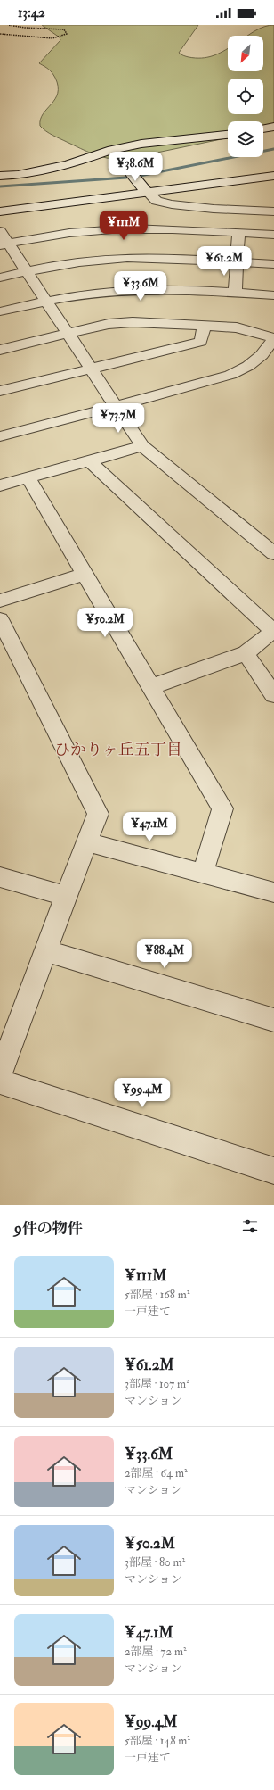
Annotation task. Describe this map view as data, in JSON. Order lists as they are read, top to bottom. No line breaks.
{"districts":["ひかりヶ丘五丁目"],"north":"bottom left","page":{"status":"13:42","price":["¥38.6M","¥111M","¥61.2M","¥33.6M","¥73.7M","¥50.2M","¥47.1M","¥88.4M","¥99.4M"],"heading":"9件の物件","list":[{"name":"¥111M","note":"5部屋 · 168 m² · 一戸建て"},{"name":"¥61.2M","note":"3部屋 · 107 m² · マンション"},{"name":"¥33.6M","note":"2部屋 · 64 m² · マンション"},{"name":"¥50.2M","note":"3部屋 · 80 m² · マンション"},{"name":"¥47.1M","note":"2部屋 · 72 m² · マンション"},{"name":"¥99.4M","note":"5部屋 · 148 m² · 一戸建て"}]}}
